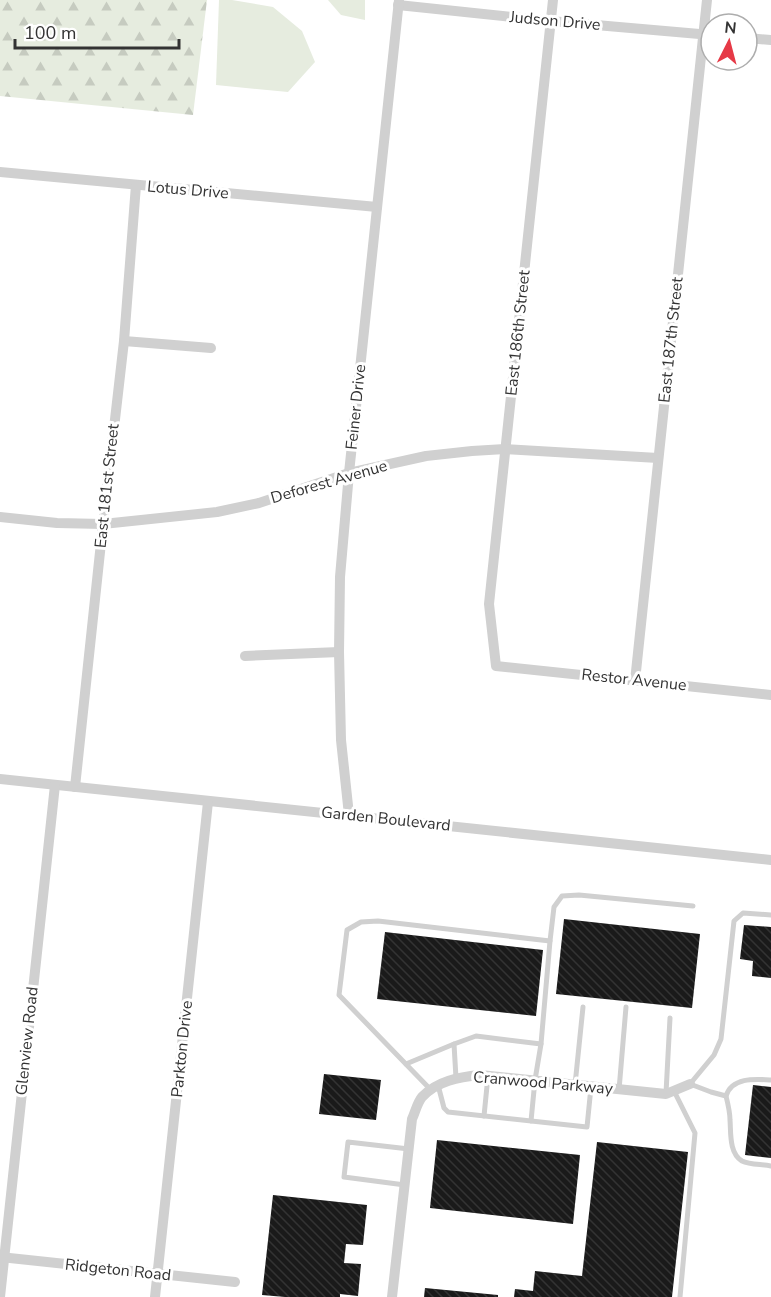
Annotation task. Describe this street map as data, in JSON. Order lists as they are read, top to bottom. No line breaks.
{"streets":{"street":["Judson Drive","Lotus Drive","East 186th Street","East 187th Street","Feiner Drive","Deforest Avenue","East 181st Street","Restor Avenue","Garden Boulevard","Glenview Road","Parkton Drive","Cranwood Parkway","Ridgeton Road"]},"crossings":[["Judson Drive","East 186th Street"],["Judson Drive","Feiner Drive"],["Lotus Drive","Feiner Drive"],["Lotus Drive","East 181st Street"],["East 186th Street","Deforest Avenue"],["East 186th Street","Restor Avenue"],["East 187th Street","Deforest Avenue"],["East 187th Street","Restor Avenue"],["Feiner Drive","Deforest Avenue"],["Feiner Drive","Garden Boulevard"],["Deforest Avenue","East 181st Street"],["East 181st Street","Garden Boulevard"],["Garden Boulevard","Glenview Road"],["Garden Boulevard","Parkton Drive"],["Glenview Road","Ridgeton Road"],["Parkton Drive","Ridgeton Road"]],"scale_bar":"100 m","north":"top"}
